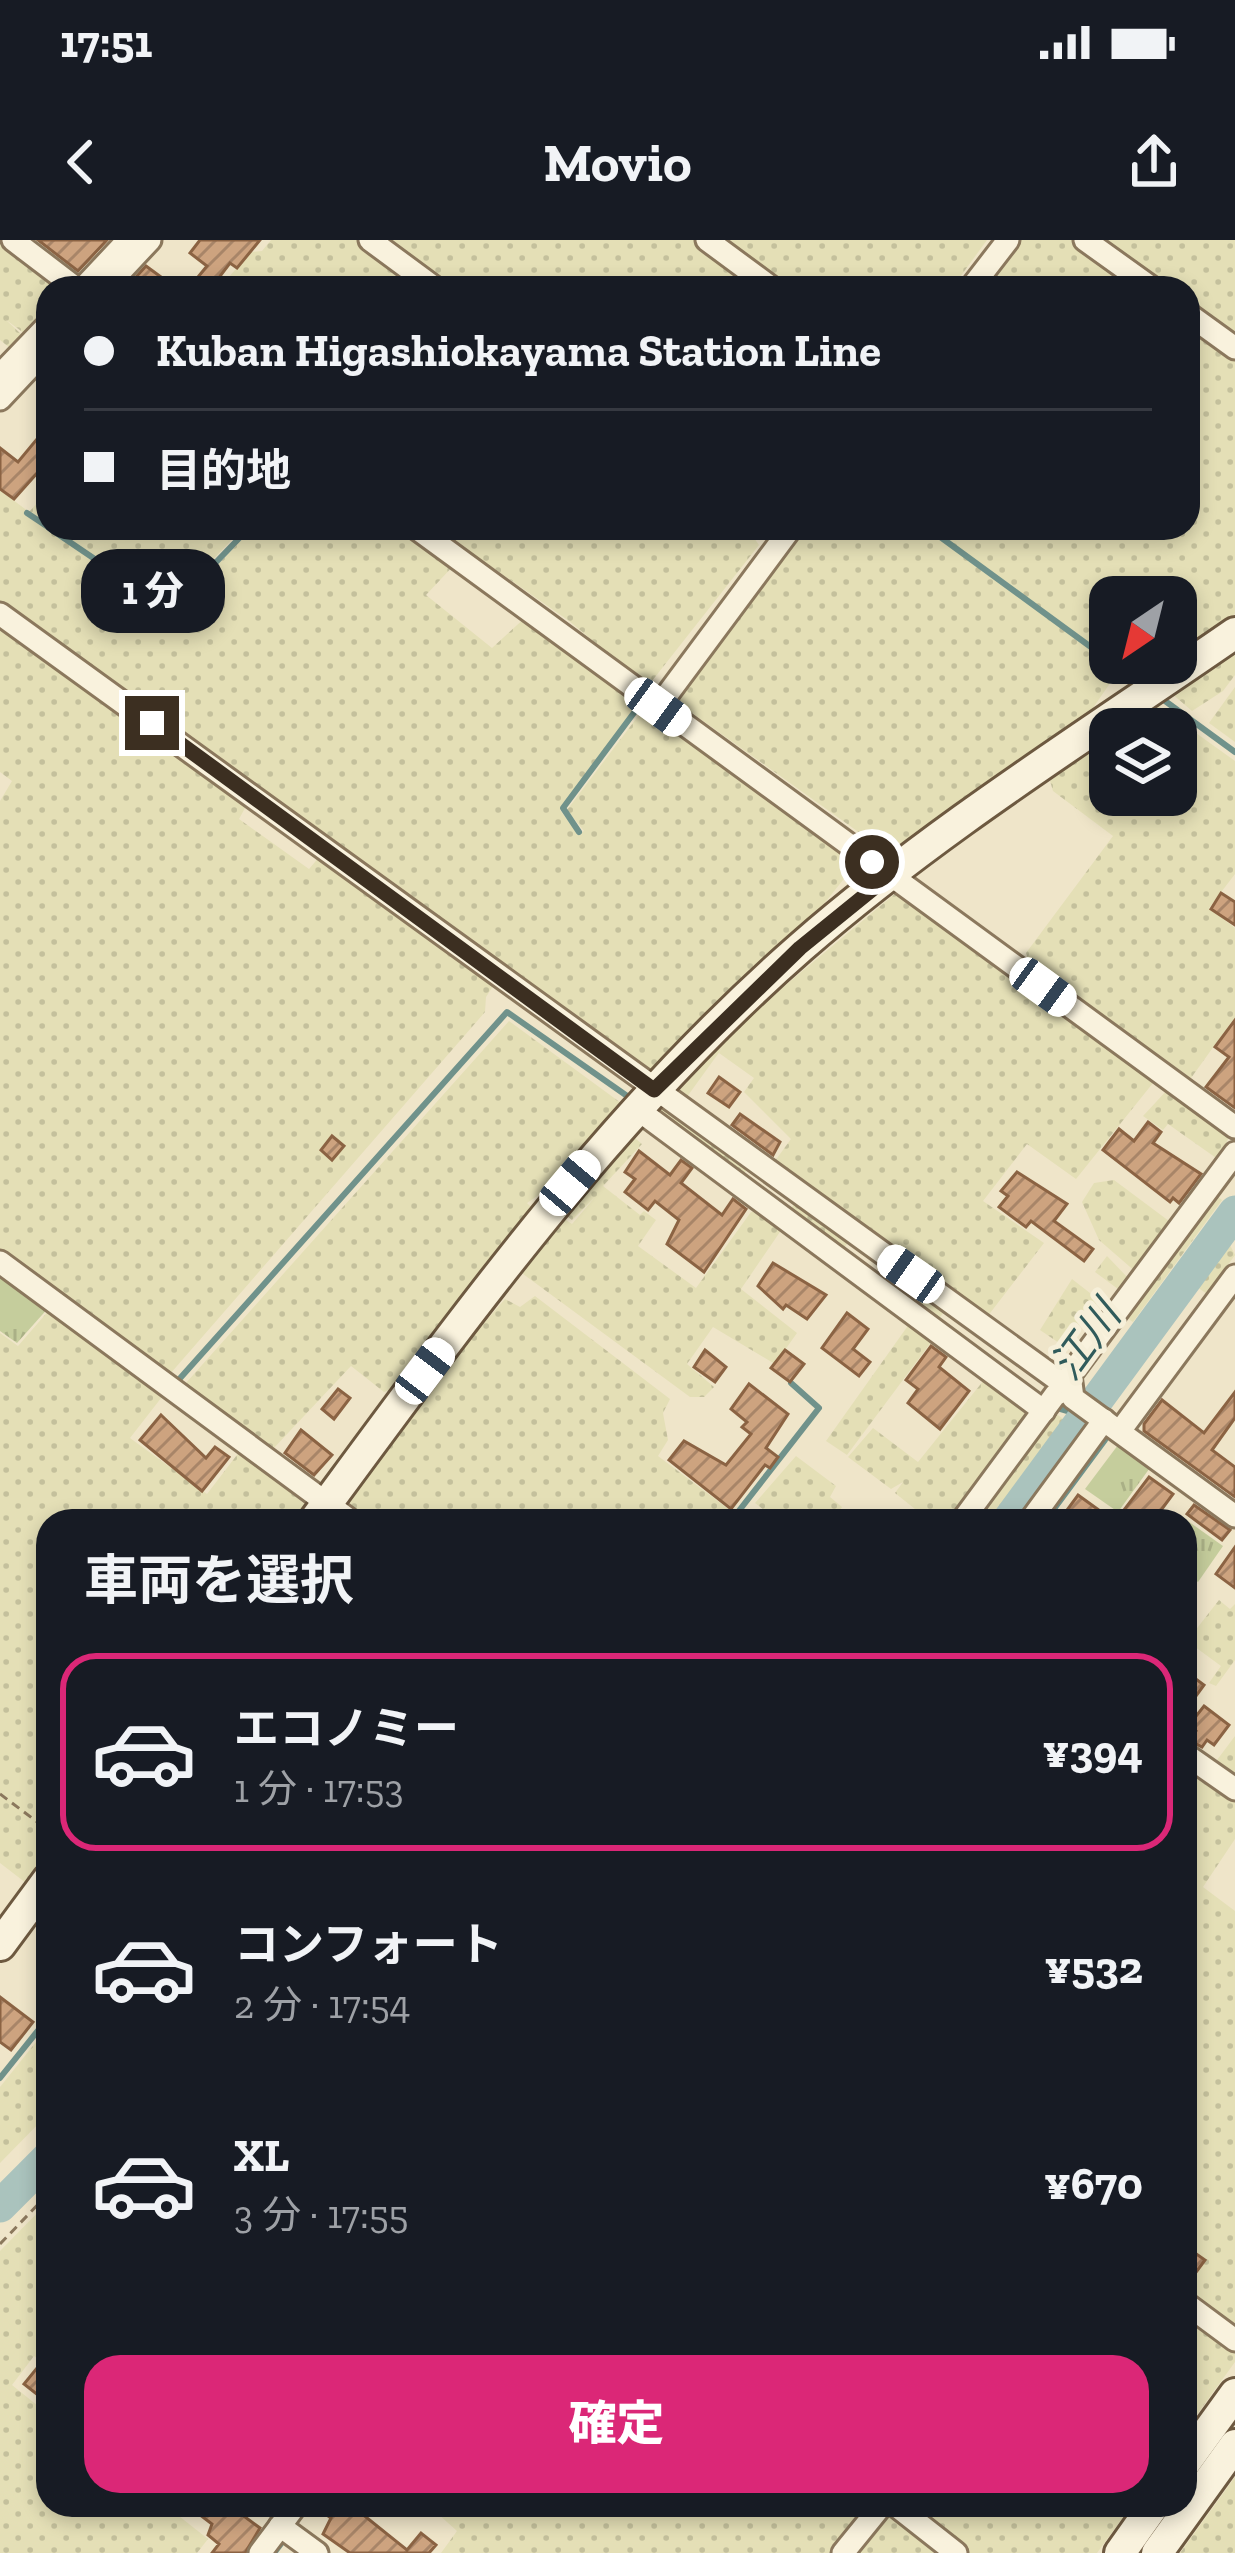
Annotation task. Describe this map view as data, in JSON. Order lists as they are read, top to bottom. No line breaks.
{"water":["江川"],"north":"bottom left","page":{"status":"17:51","header":"Movio","banner":["Kuban Higashiokayama Station Line","目的地"],"bubble":"1 分","heading":"車両を選択","list":[{"name":"エコノミー","note":"1 分 · 17:53","value":"¥394"},{"name":"コンフォート","note":"2 分 · 17:54","value":"¥532"},{"name":"XL","note":"3 分 · 17:55","value":"¥670"}],"buttons":"確定"}}
